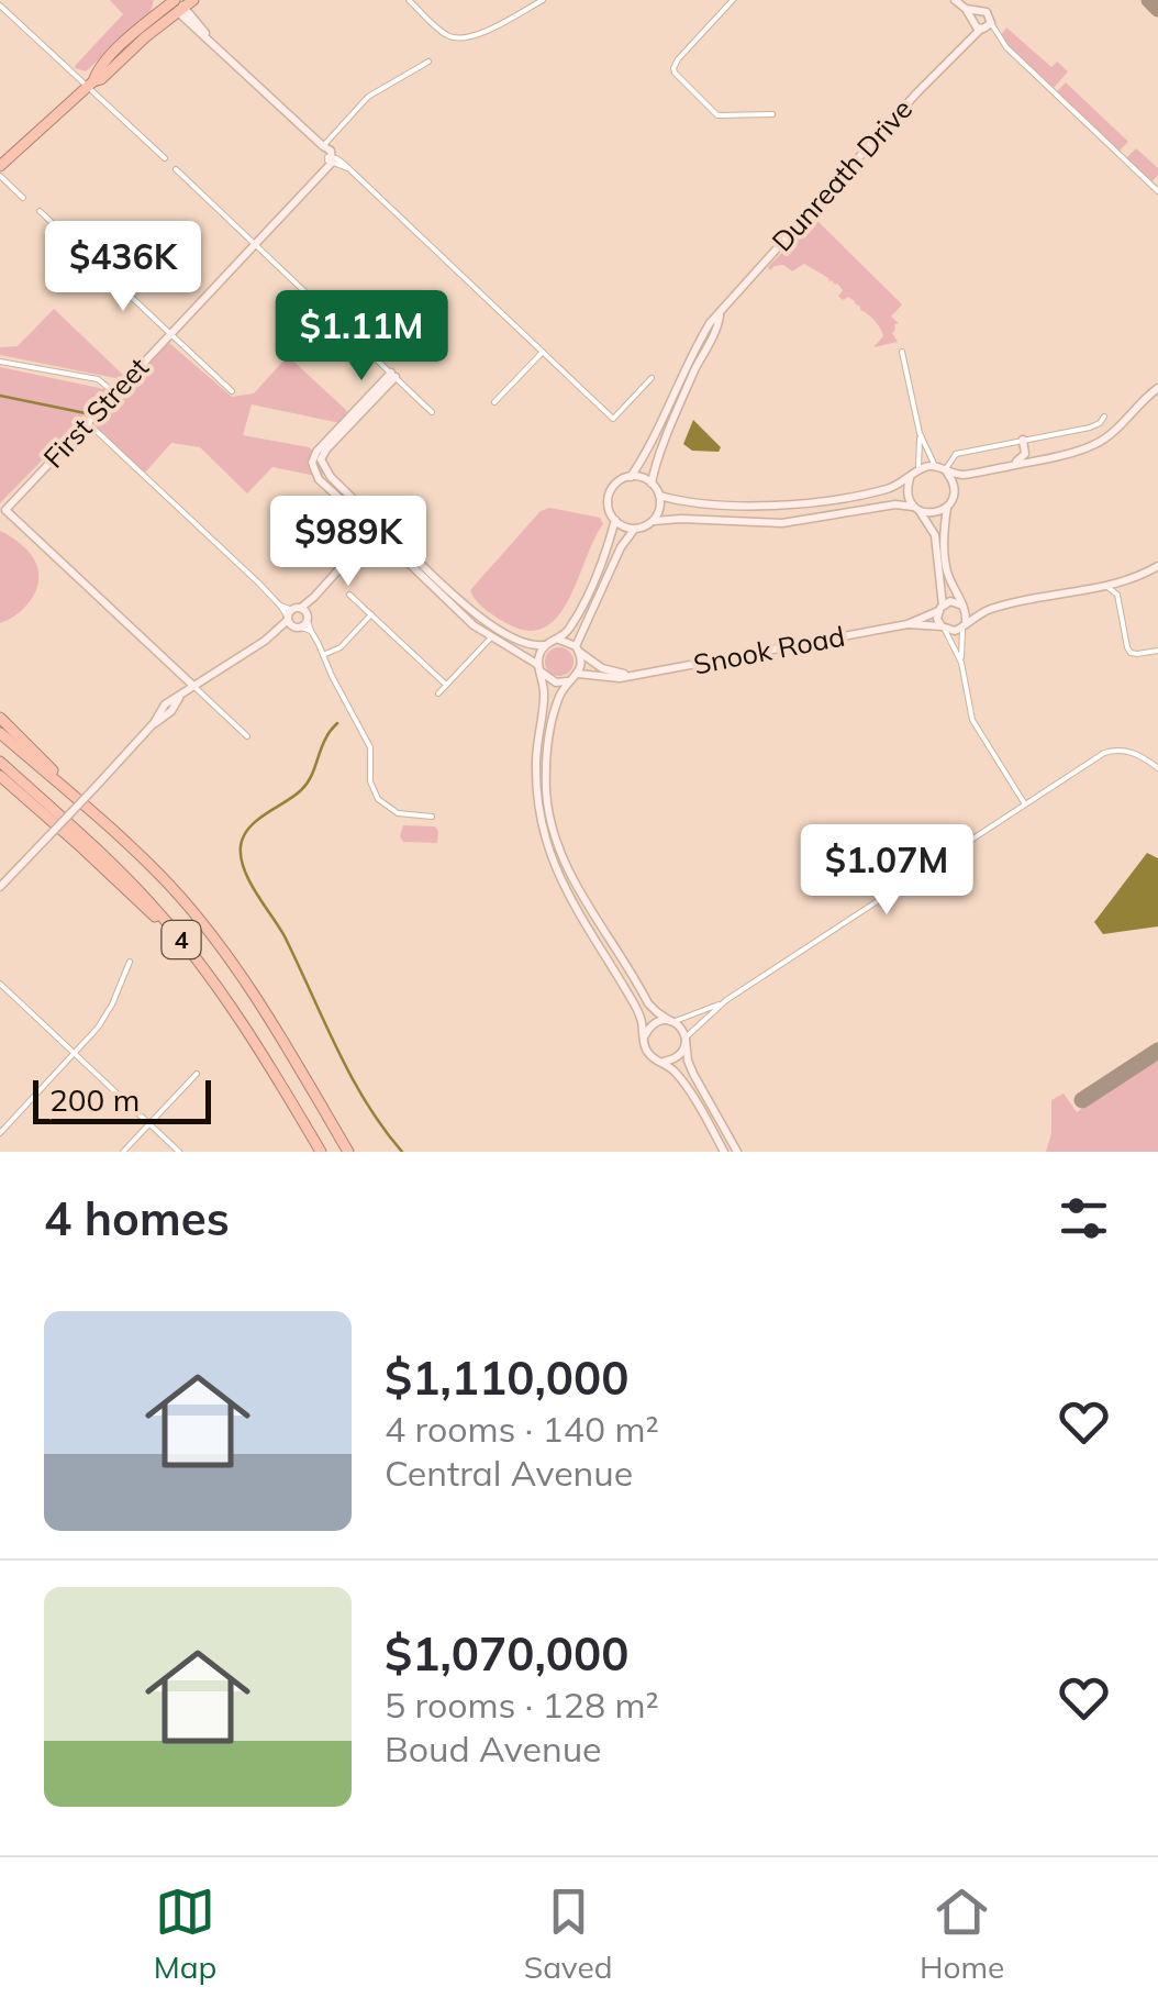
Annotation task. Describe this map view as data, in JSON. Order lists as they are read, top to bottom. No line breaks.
{"streets":{"highway":["4"],"main road":["Dunreath Drive","First Street","Snook Road"]},"scale_bar":"200 m","page":{"price":["$436K","$1.11M","$989K","$1.07M"],"scale":"200 m","heading":"4 homes","list":[{"name":"$1,110,000","note":"4 rooms · 140 m² · Central Avenue"},{"name":"$1,070,000","note":"5 rooms · 128 m² · Boud Avenue"}],"tabs":["Map","Saved","Home"]}}
